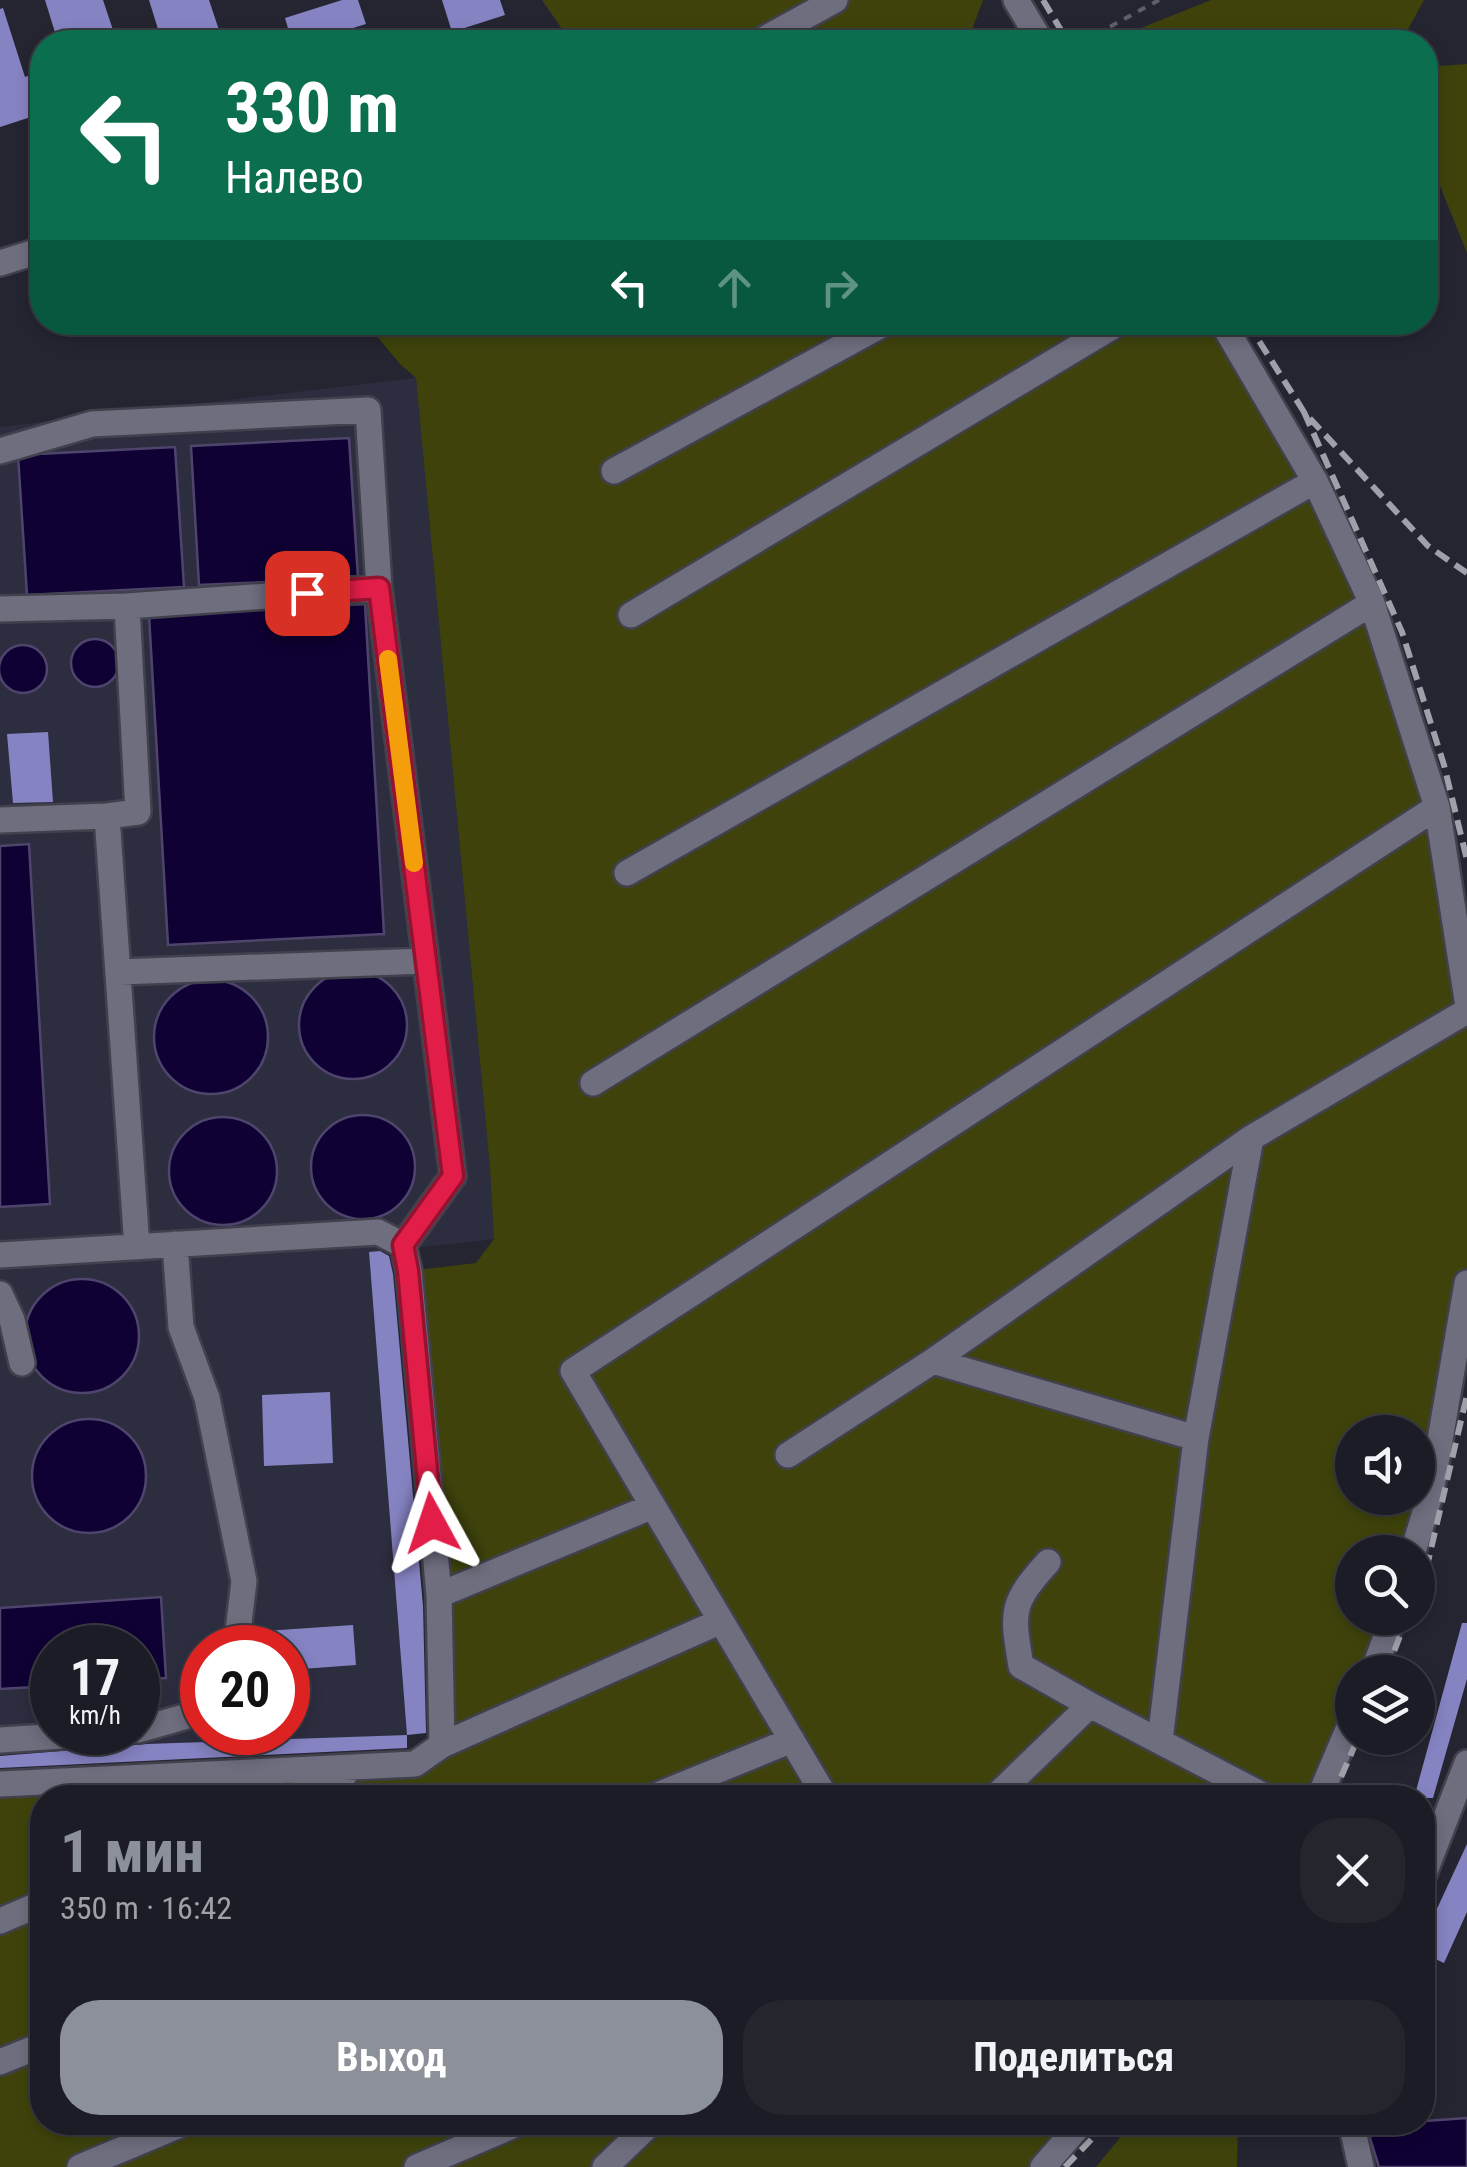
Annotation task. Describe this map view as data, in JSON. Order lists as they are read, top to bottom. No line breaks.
{"page":{"turn":["330 m","Налево"],"speed":"17 km/h","limit":"20","heading":["1 мин","350 m · 16:42"],"buttons":["Выход","Поделиться"]}}
